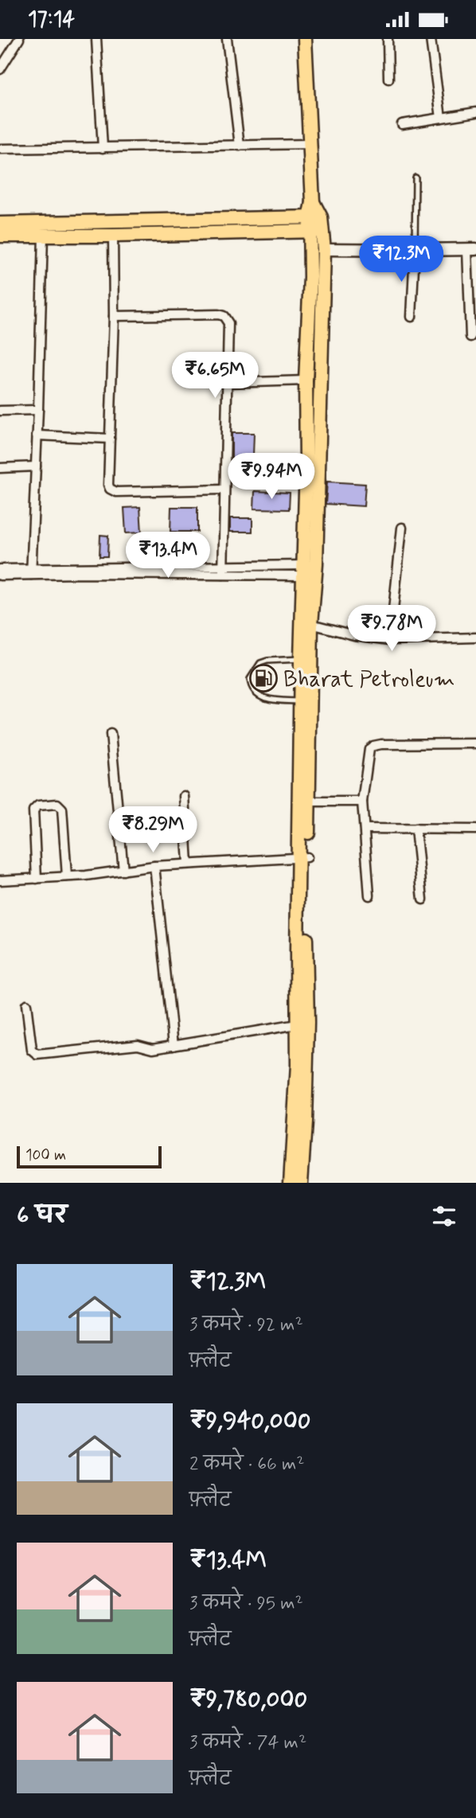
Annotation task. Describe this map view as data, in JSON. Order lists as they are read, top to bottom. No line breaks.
{"places":{"fuel station":["Bharat Petroleum"]},"scale_bar":"100 m","page":{"status":"17:14","price":["₹12.3M","₹6.65M","₹9.94M","₹13.4M","₹9.78M","₹8.29M"],"scale":"100 m","heading":"6 घर","list":[{"name":"₹12.3M","note":"3 कमरे · 92 m² · फ़्लैट"},{"name":"₹9,940,000","note":"2 कमरे · 66 m² · फ़्लैट"},{"name":"₹13.4M","note":"3 कमरे · 95 m² · फ़्लैट"},{"name":"₹9,780,000","note":"3 कमरे · 74 m² · फ़्लैट"}]}}
